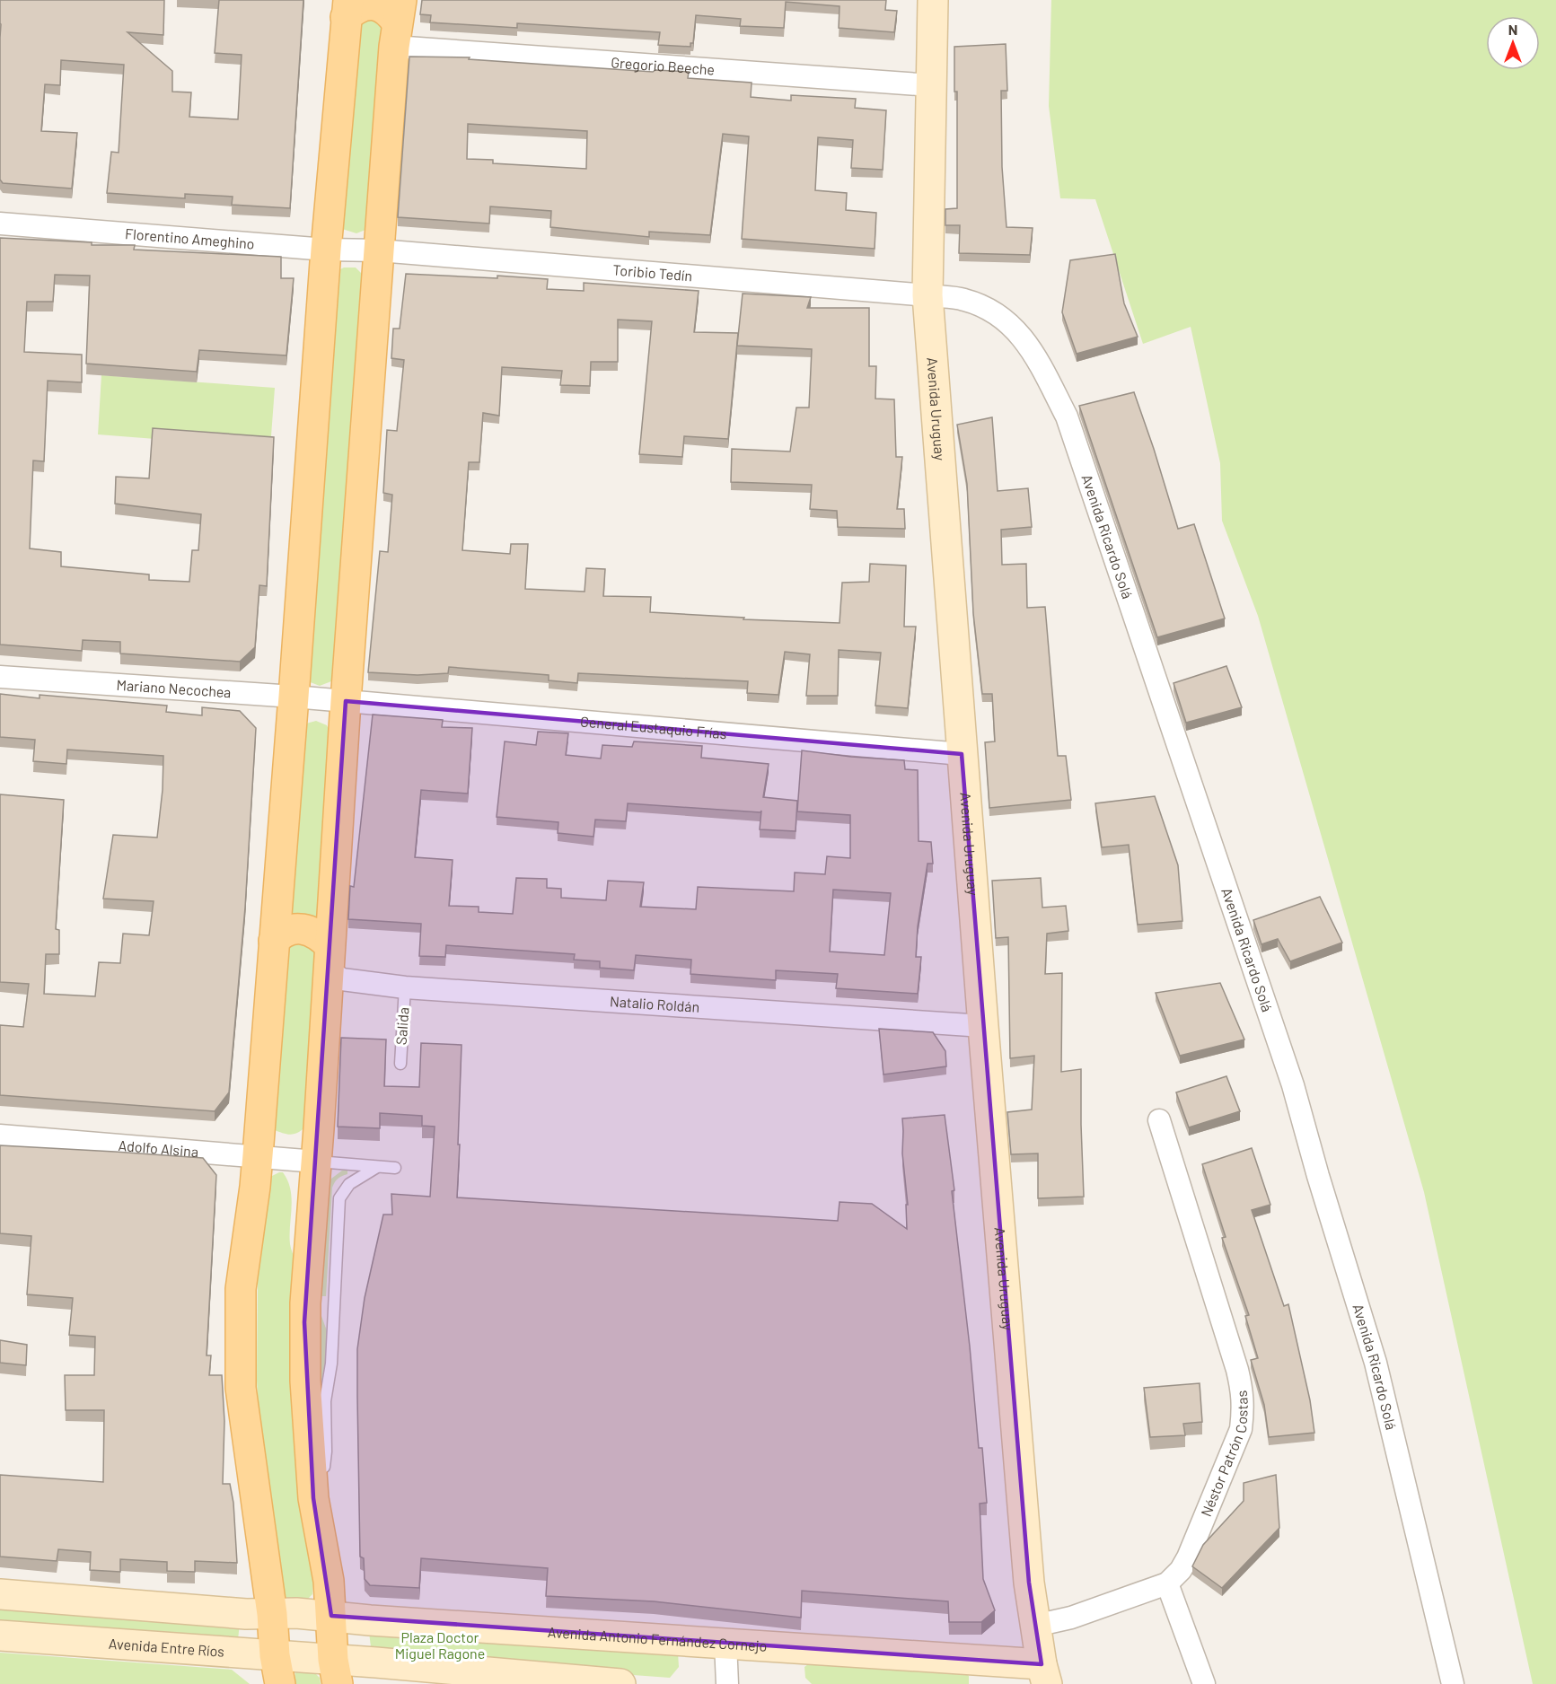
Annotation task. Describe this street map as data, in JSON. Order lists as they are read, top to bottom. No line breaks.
{"streets":{"street":["Gregorio Beeche","Florentino Ameghino","Toribio Tedín","Avenida Uruguay","Avenida Ricardo Solá","Mariano Necochea","General Eustaquio Frías","Natalio Roldán","Adolfo Alsina","Néstor Patrón Costas","Avenida Antonio Fernández Cornejo","Avenida Entre Ríos"],"lane":["Salida"]},"crossings":[["Gregorio Beeche","Avenida Uruguay"],["Florentino Ameghino","Toribio Tedín"],["Toribio Tedín","Avenida Uruguay"],["Toribio Tedín","Avenida Ricardo Solá"],["Avenida Uruguay","Avenida Ricardo Solá"],["Avenida Uruguay","General Eustaquio Frías"],["Avenida Uruguay","Natalio Roldán"],["Avenida Uruguay","Néstor Patrón Costas"],["Avenida Uruguay","Avenida Antonio Fernández Cornejo"],["Mariano Necochea","General Eustaquio Frías"],["Natalio Roldán","Salida"]],"parks":["Plaza Doctor Miguel Ragone"],"north":"top"}
